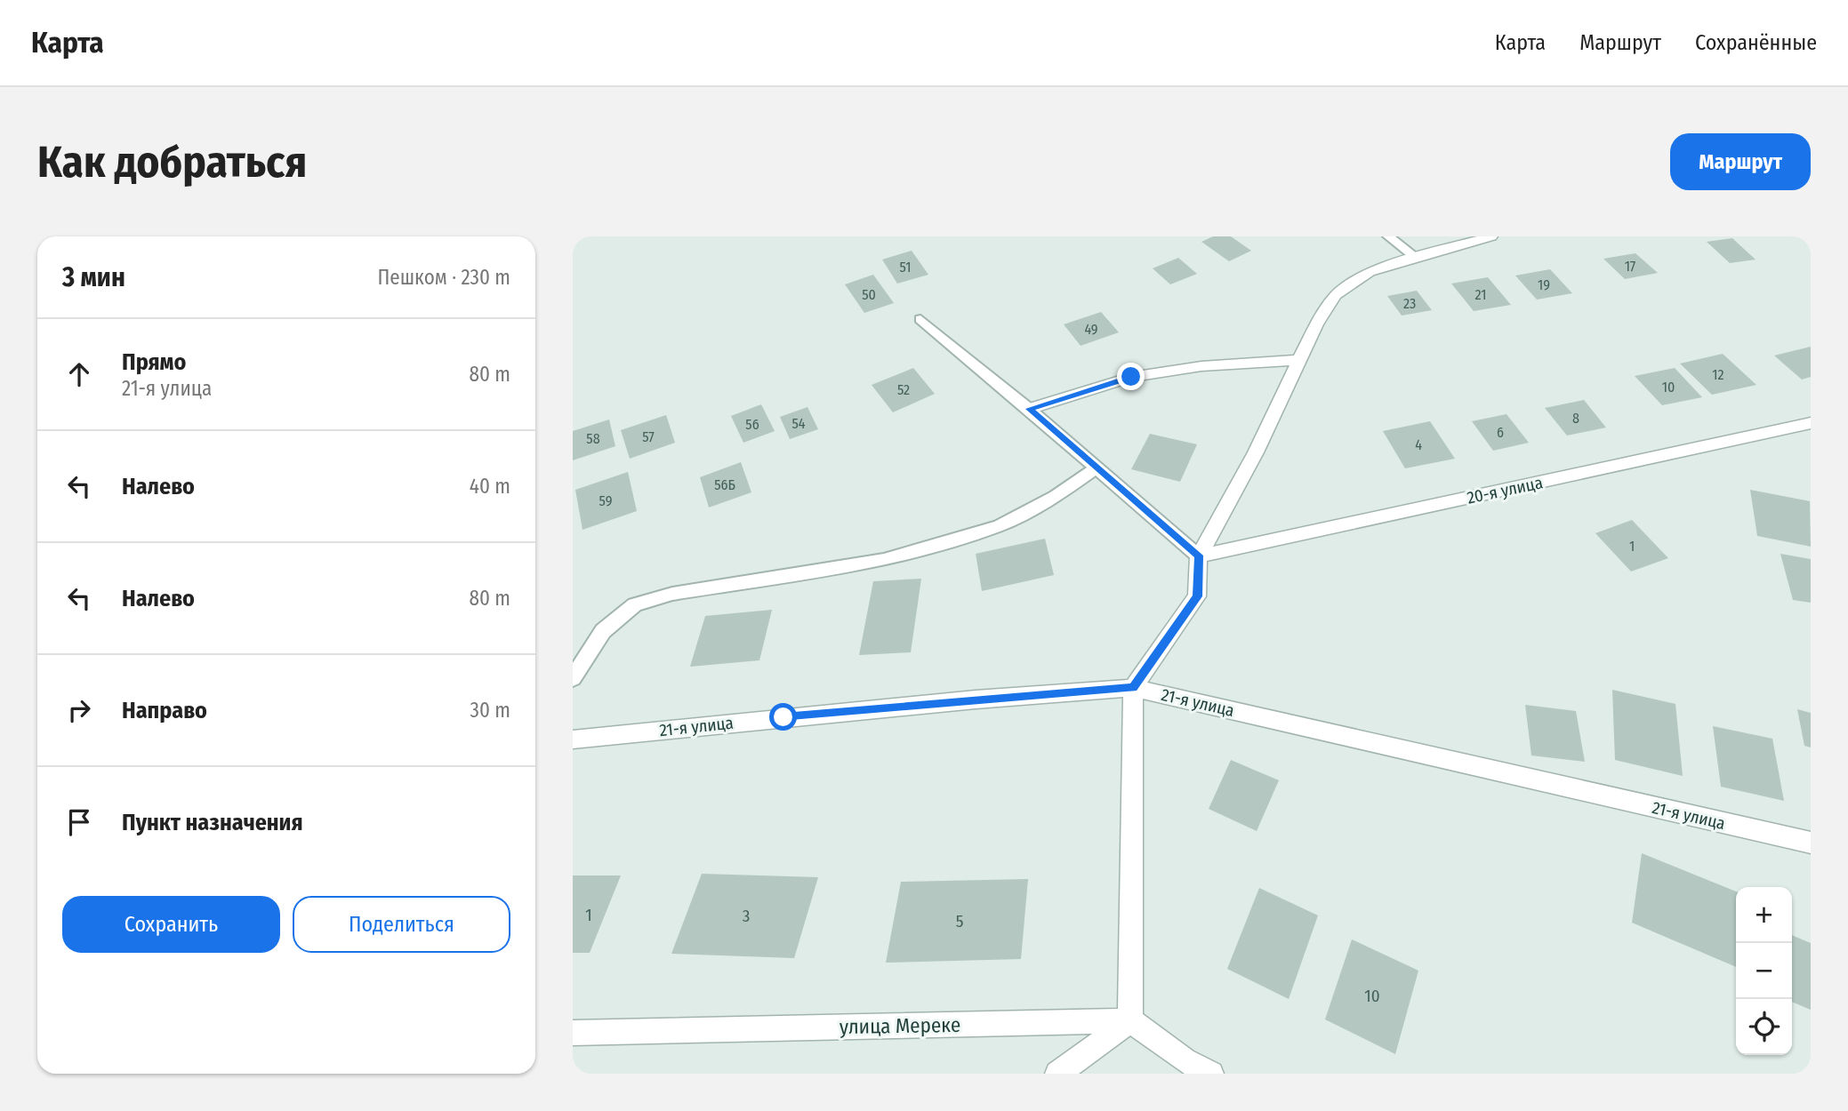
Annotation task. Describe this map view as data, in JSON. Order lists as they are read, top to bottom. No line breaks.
{"streets":{"street":["20-я улица","21-я улица","улица Мереке"]},"house_numbers":["17","51","19","50","21","23","49","12","10","52","8","54","56","6","57","58","4","56Б","59","1","1","3","5","10"],"page":{"header":"Карта","nav":["Карта","Маршрут","Сохранённые"],"buttons":["Маршрут",["Сохранить","Поделиться"]],"title":"Как добраться","heading":["3 мин","Пешком · 230 m"],"list":[["Прямо","21-я улица","80 m"],["Налево","40 m"],["Налево","80 m"],["Направо","30 m"],"Пункт назначения"],"map_buttons":["+","−"]}}
